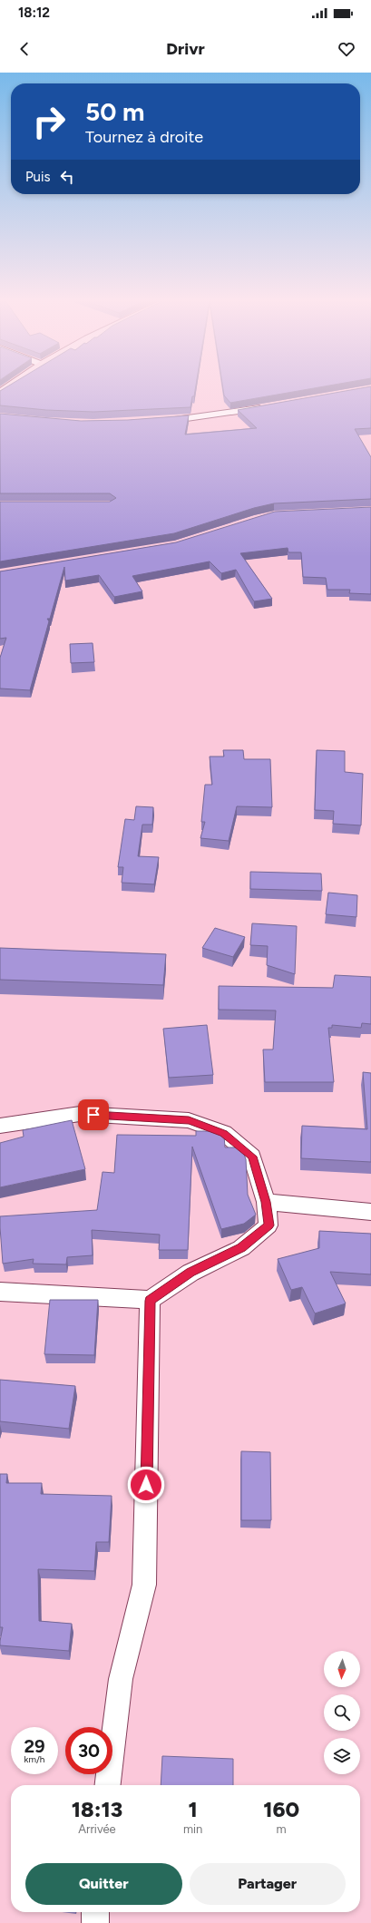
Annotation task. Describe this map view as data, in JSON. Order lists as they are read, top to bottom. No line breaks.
{"north":"bottom","page":{"status":"18:12","header":"Drivr","turn":["50 m","Tournez à droite"],"then":"Puis","speed":"29 km/h","limit":"30","eta":["18:13","Arrivée","1","min","160","m"],"buttons":["Quitter","Partager"]}}
